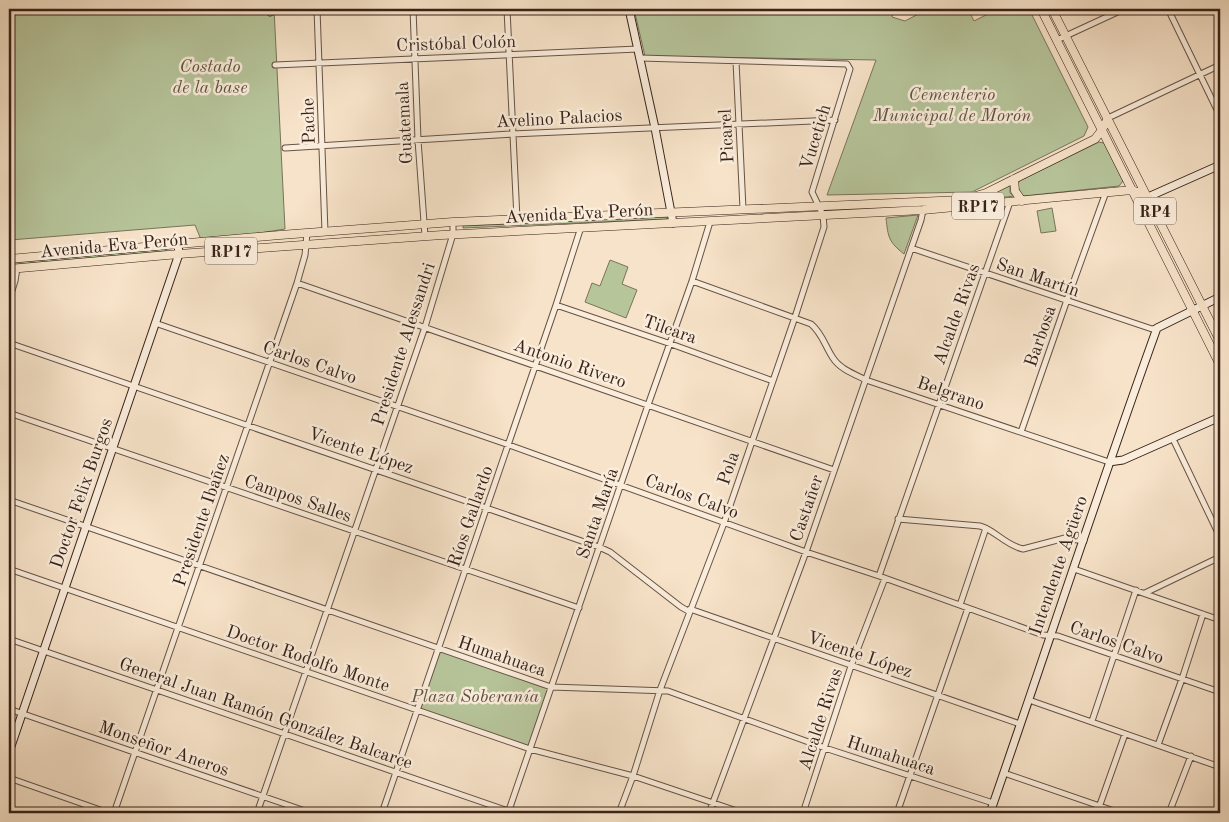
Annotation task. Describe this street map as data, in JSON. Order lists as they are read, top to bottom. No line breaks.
{"streets":{"main road":["RP17","RP4","Avenida Eva Perón"],"street":["Cristóbal Colón","Avelino Palacios","Pache","Guatemala","Picarel","Vucetich","San Martín","Alcalde Rivas","Tilcara","Barbosa","Presidente Alessandri","Carlos Calvo","Antonio Rivero","Belgrano","Vicente López","Pola","Doctor Felix Burgos","Campos Salles","Castañer","Santa María","Ríos Gallardo","Presidente Ibañez","Intendente Agüero","Humahuaca","Doctor Rodolfo Monte","General Juan Ramón González Balcarce","Monseñor Aneros"]},"crossings":[["Cristóbal Colón","Pache"],["Cristóbal Colón","Guatemala"],["Avelino Palacios","Pache"],["Avelino Palacios","Guatemala"],["Avelino Palacios","Picarel"],["Avelino Palacios","Vucetich"],["Pache","Avenida Eva Perón"],["Guatemala","Avenida Eva Perón"],["Picarel","Vucetich"],["Picarel","Avenida Eva Perón"],["Vucetich","Avenida Eva Perón"],["Vucetich","Pola"],["RP4","Avenida Eva Perón"],["Avenida Eva Perón","Alcalde Rivas"],["Avenida Eva Perón","Barbosa"],["Avenida Eva Perón","Presidente Alessandri"],["Avenida Eva Perón","Pola"],["Avenida Eva Perón","Doctor Felix Burgos"],["Avenida Eva Perón","Castañer"],["Avenida Eva Perón","Santa María"],["Avenida Eva Perón","Ríos Gallardo"],["Avenida Eva Perón","Presidente Ibañez"],["San Martín","Alcalde Rivas"],["San Martín","Barbosa"],["San Martín","Castañer"],["San Martín","Intendente Agüero"],["Alcalde Rivas","Carlos Calvo"],["Alcalde Rivas","Belgrano"],["Alcalde Rivas","Vicente López"],["Alcalde Rivas","Humahuaca"],["Tilcara","Pola"],["Tilcara","Santa María"],["Tilcara","Ríos Gallardo"],["Barbosa","Belgrano"],["Presidente Alessandri","Carlos Calvo"],["Presidente Alessandri","Antonio Rivero"],["Presidente Alessandri","Vicente López"],["Presidente Alessandri","Campos Salles"],["Presidente Alessandri","Humahuaca"],["Presidente Alessandri","Doctor Rodolfo Monte"],["Presidente Alessandri","General Juan Ramón González Balcarce"],["Presidente Alessandri","Monseñor Aneros"],["Carlos Calvo","Pola"],["Carlos Calvo","Doctor Felix Burgos"],["Carlos Calvo","Castañer"],["Carlos Calvo","Santa María"],["Carlos Calvo","Ríos Gallardo"],["Carlos Calvo","Presidente Ibañez"],["Carlos Calvo","Intendente Agüero"],["Antonio Rivero","Pola"],["Antonio Rivero","Castañer"],["Antonio Rivero","Santa María"],["Antonio Rivero","Ríos Gallardo"],["Antonio Rivero","Presidente Ibañez"],["Belgrano","Pola"],["Belgrano","Castañer"],["Belgrano","Santa María"],["Belgrano","Intendente Agüero"],["Vicente López","Pola"],["Vicente López","Doctor Felix Burgos"],["Vicente López","Castañer"],["Vicente López","Santa María"],["Vicente López","Ríos Gallardo"],["Vicente López","Presidente Ibañez"],["Vicente López","Intendente Agüero"],["Pola","Humahuaca"],["Pola","Doctor Rodolfo Monte"],["Doctor Felix Burgos","Campos Salles"],["Doctor Felix Burgos","Humahuaca"],["Doctor Felix Burgos","Doctor Rodolfo Monte"],["Doctor Felix Burgos","General Juan Ramón González Balcarce"],["Doctor Felix Burgos","Monseñor Aneros"],["Campos Salles","Santa María"],["Campos Salles","Ríos Gallardo"],["Campos Salles","Presidente Ibañez"],["Castañer","Humahuaca"],["Castañer","Doctor Rodolfo Monte"],["Santa María","Humahuaca"],["Santa María","Doctor Rodolfo Monte"],["Santa María","General Juan Ramón González Balcarce"],["Ríos Gallardo","Humahuaca"],["Ríos Gallardo","Doctor Rodolfo Monte"],["Ríos Gallardo","General Juan Ramón González Balcarce"],["Presidente Ibañez","Humahuaca"],["Presidente Ibañez","Doctor Rodolfo Monte"],["Presidente Ibañez","General Juan Ramón González Balcarce"],["Presidente Ibañez","Monseñor Aneros"],["Intendente Agüero","Humahuaca"]],"parks":["Costado de la base","Cementerio Municipal de Morón","Plaza Soberanía"]}
